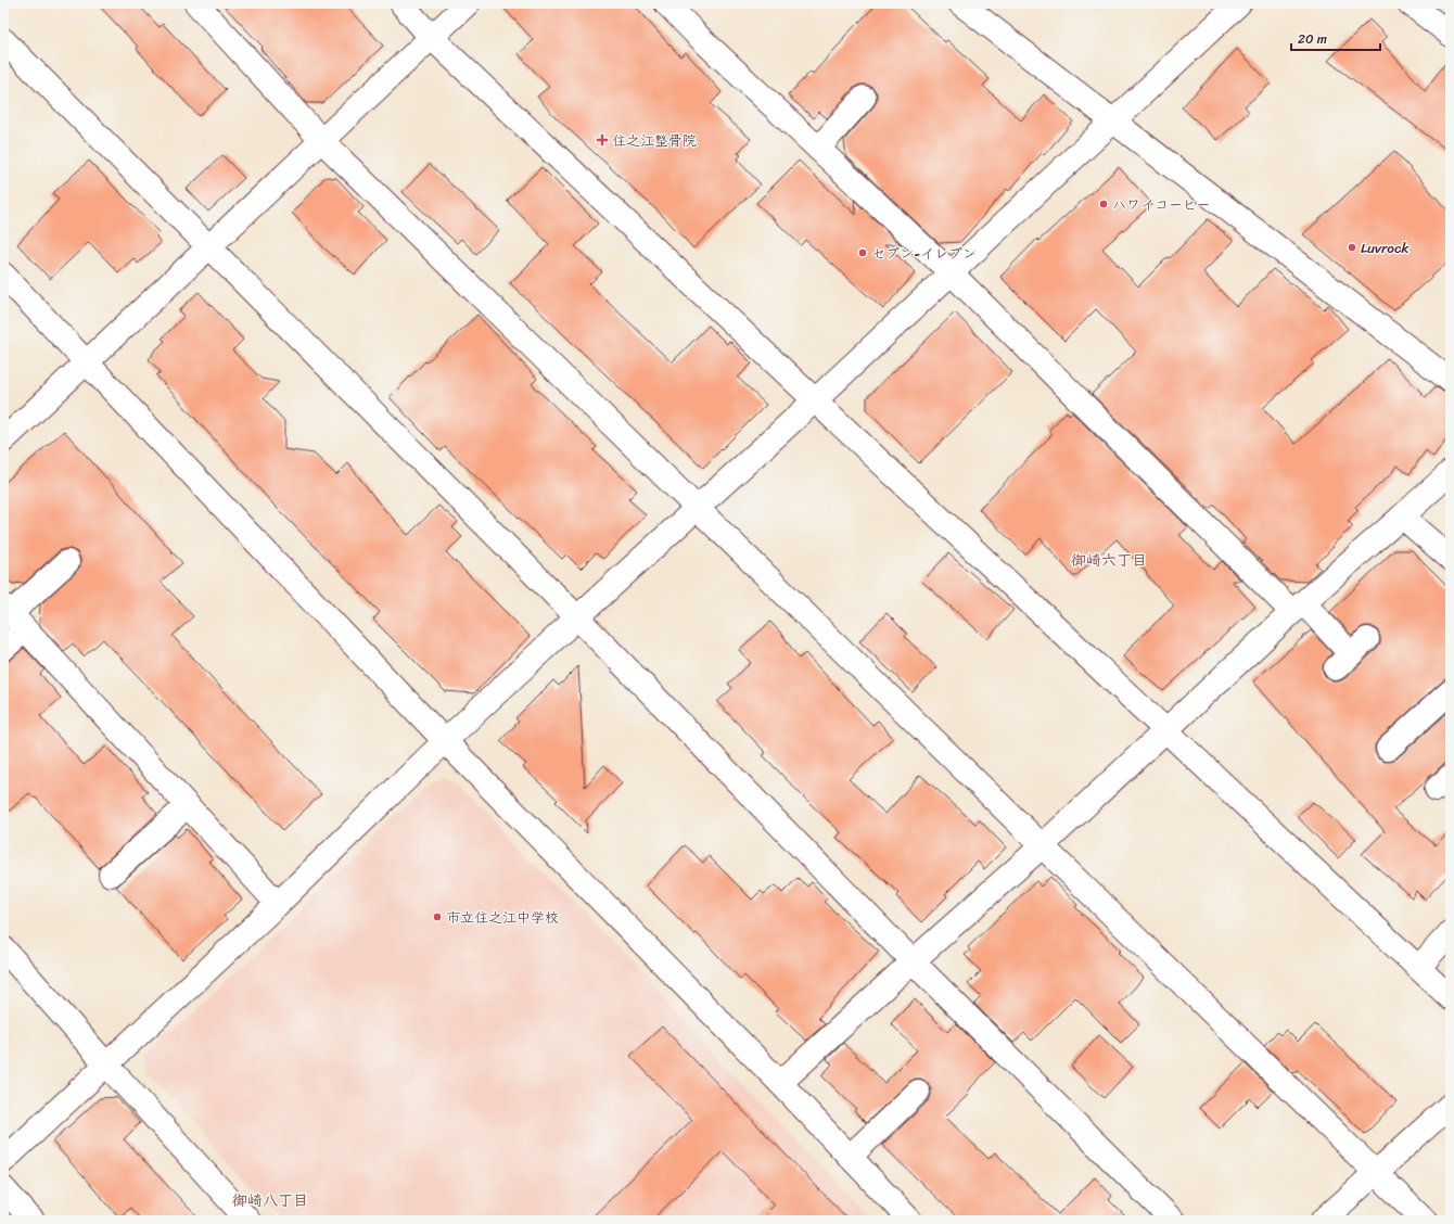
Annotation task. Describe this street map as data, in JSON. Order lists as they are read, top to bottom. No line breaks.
{"districts":["御崎六丁目","御崎八丁目"],"places":{"health":["住之江整骨院"],"other":["ハワイコーヒー","Luvrock","セブン-イレブン","市立住之江中学校"]},"scale_bar":"20 m"}
